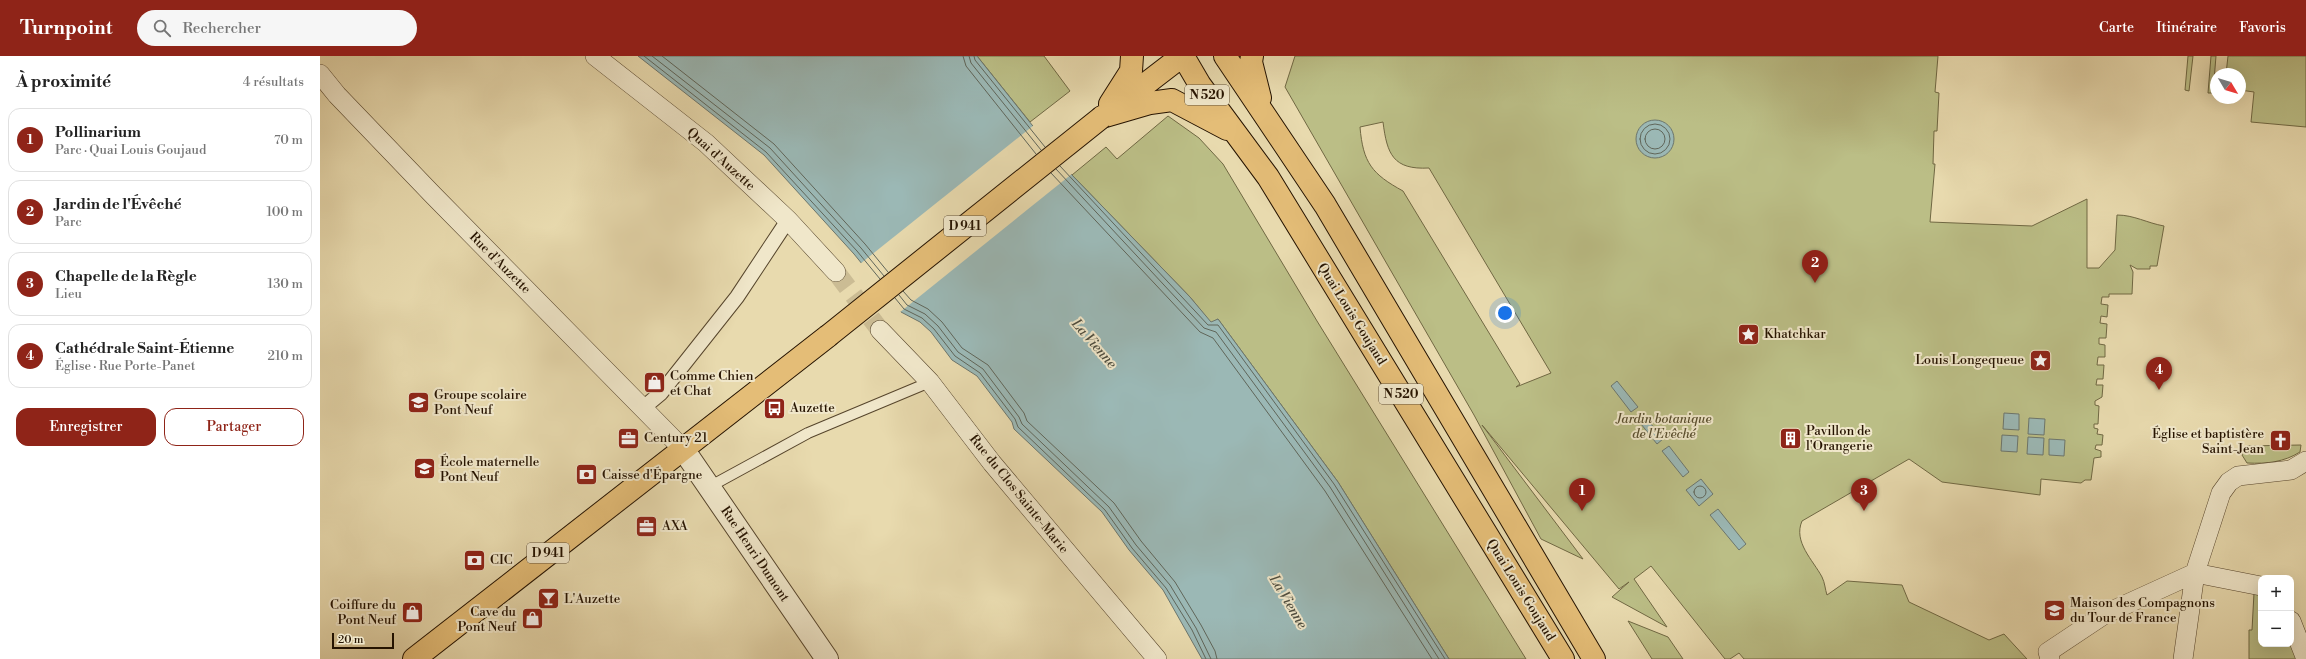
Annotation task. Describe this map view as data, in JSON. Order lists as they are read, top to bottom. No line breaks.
{"streets":{"main road":["N 520","D 941","Quai Louis Goujaud"],"street":["Quai d'Auzette","Rue d'Auzette","Rue du Clos Sainte-Marie","Rue Henri Dumont"]},"crossings":[["D 941","Rue d'Auzette"],["D 941","Quai Louis Goujaud"],["D 941","Rue Henri Dumont"],["Rue d'Auzette","Rue Henri Dumont"]],"water":["La Vienne"],"parks":["Jardin botanique de l'Evêché"],"places":{"place":["Khatchkar","Louis Longequeue"],"shop":["Comme Chien et Chat","Coiffure du Pont Neuf","Cave du Pont Neuf"],"school or university":["Groupe scolaire Pont Neuf","École maternelle Pont Neuf","Maison des Compagnons du Tour de France"],"bus stop":["Auzette"],"office":["Century 21","AXA"],"building":["Pavillon de l'Orangerie"],"church":["Église et baptistère Saint-Jean"],"bank":["Caisse d'Épargne","CIC"],"bar":["L'Auzette"]},"scale_bar":"20 m","north":"bottom right","page":{"header":"Turnpoint","search":"Rechercher","nav":["Carte","Itinéraire","Favoris"],"heading":["À proximité","4 résultats"],"list":[{"mark":"1","name":"Pollinarium","note":"Parc · Quai Louis Goujaud","value":"70 m"},{"mark":"2","name":"Jardin de l'Évêché","note":"Parc","value":"100 m"},{"mark":"3","name":"Chapelle de la Règle","note":"Lieu","value":"130 m"},{"mark":"4","name":"Cathédrale Saint-Étienne","note":"Église · Rue Porte-Panet","value":"210 m"}],"pins":["2","4","1","3"],"buttons":["Enregistrer","Partager"],"map_buttons":["+","−"],"scale":"20 m"}}
